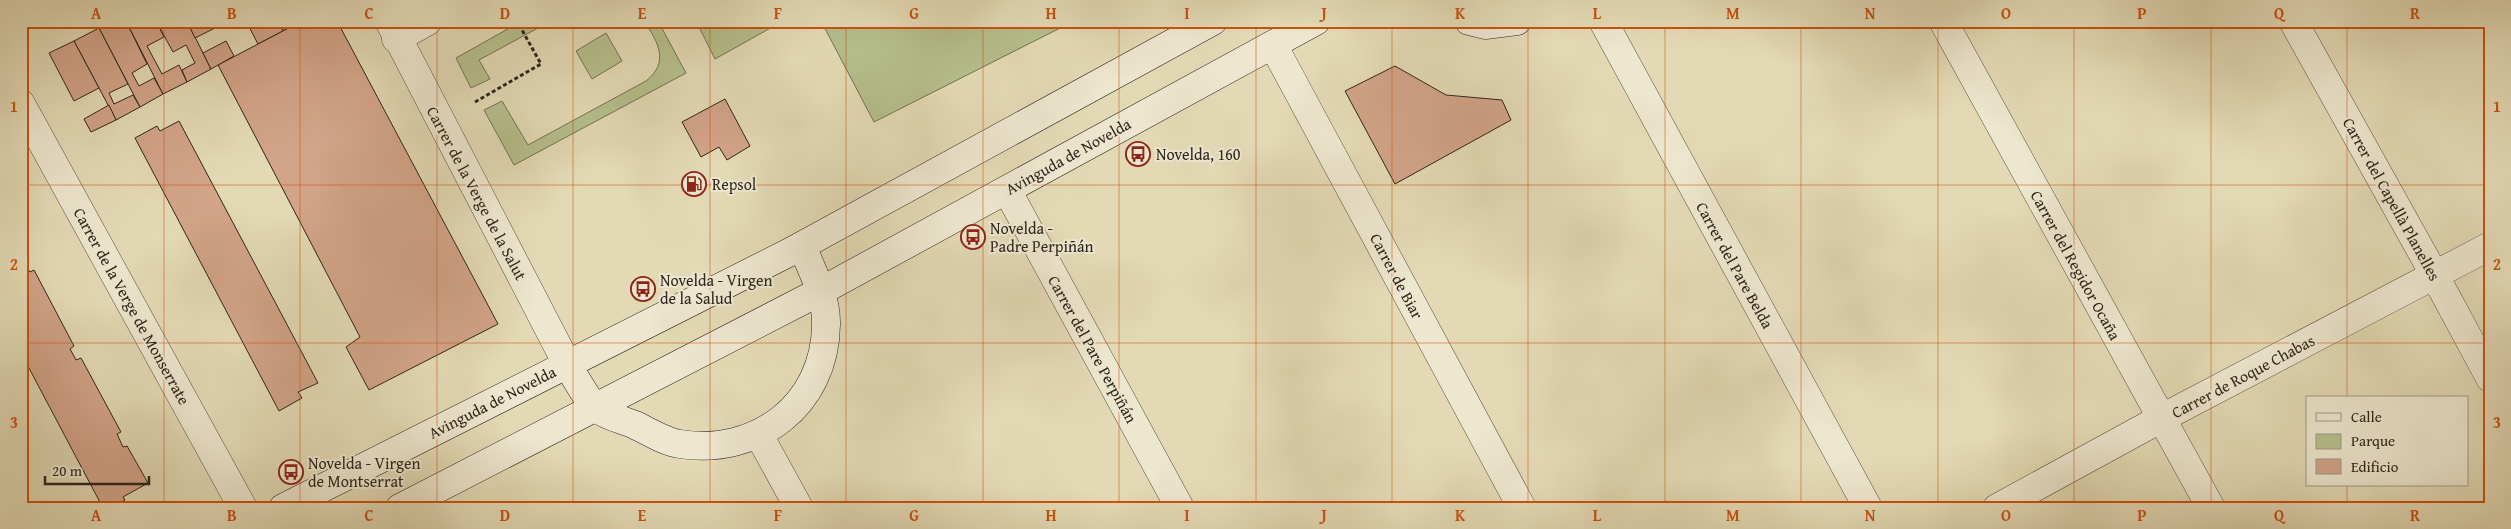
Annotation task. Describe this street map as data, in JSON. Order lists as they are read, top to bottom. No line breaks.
{"streets":{"street":["Avinguda de Novelda","Carrer de la Verge de la Salut","Carrer del Capellà Planelles","Carrer del Pare Belda","Carrer del Regidor Ocaña","Carrer de Biar","Carrer de la Verge de Monserrate","Carrer del Pare Perpiñán","Carrer de Roque Chabas"]},"crossings":[["Avinguda de Novelda","Carrer de la Verge de la Salut"],["Avinguda de Novelda","Carrer de Biar"],["Avinguda de Novelda","Carrer del Pare Perpiñán"],["Carrer del Capellà Planelles","Carrer de Roque Chabas"],["Carrer del Regidor Ocaña","Carrer de Roque Chabas"]],"places":{"bus stop":["Novelda, 160","Novelda - Padre Perpiñán","Novelda - Virgen de la Salud","Novelda - Virgen de Montserrat"],"fuel station":["Repsol"]},"legend":["Calle","Parque","Edificio"],"scale_bar":"20 m","grid":{"columns":["A","B","C","D","E","F","G","H","I","J","K","L","M","N","O","P","Q","R"],"rows":["1","2","3"]}}
